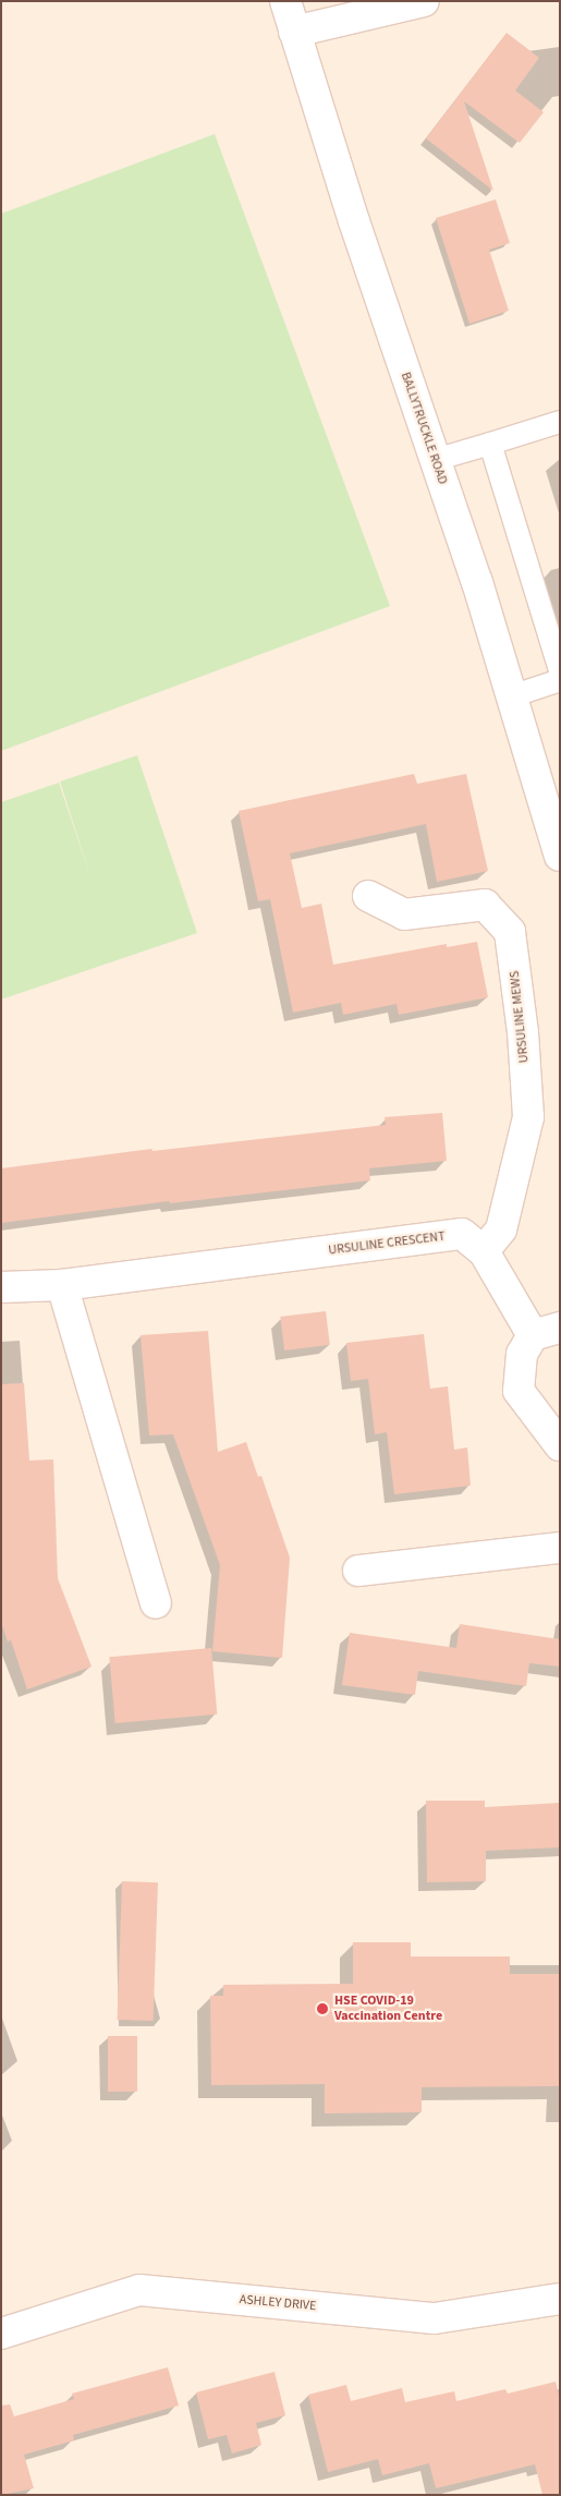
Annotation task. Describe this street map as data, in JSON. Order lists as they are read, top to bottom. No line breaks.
{"streets":{"street":["BALLYTRUCKLE ROAD","URSULINE MEWS","URSULINE CRESCENT","ASHLEY DRIVE"]},"crossings":[["URSULINE MEWS","URSULINE CRESCENT"]],"places":["HSE COVID-19 Vaccination Centre"]}
